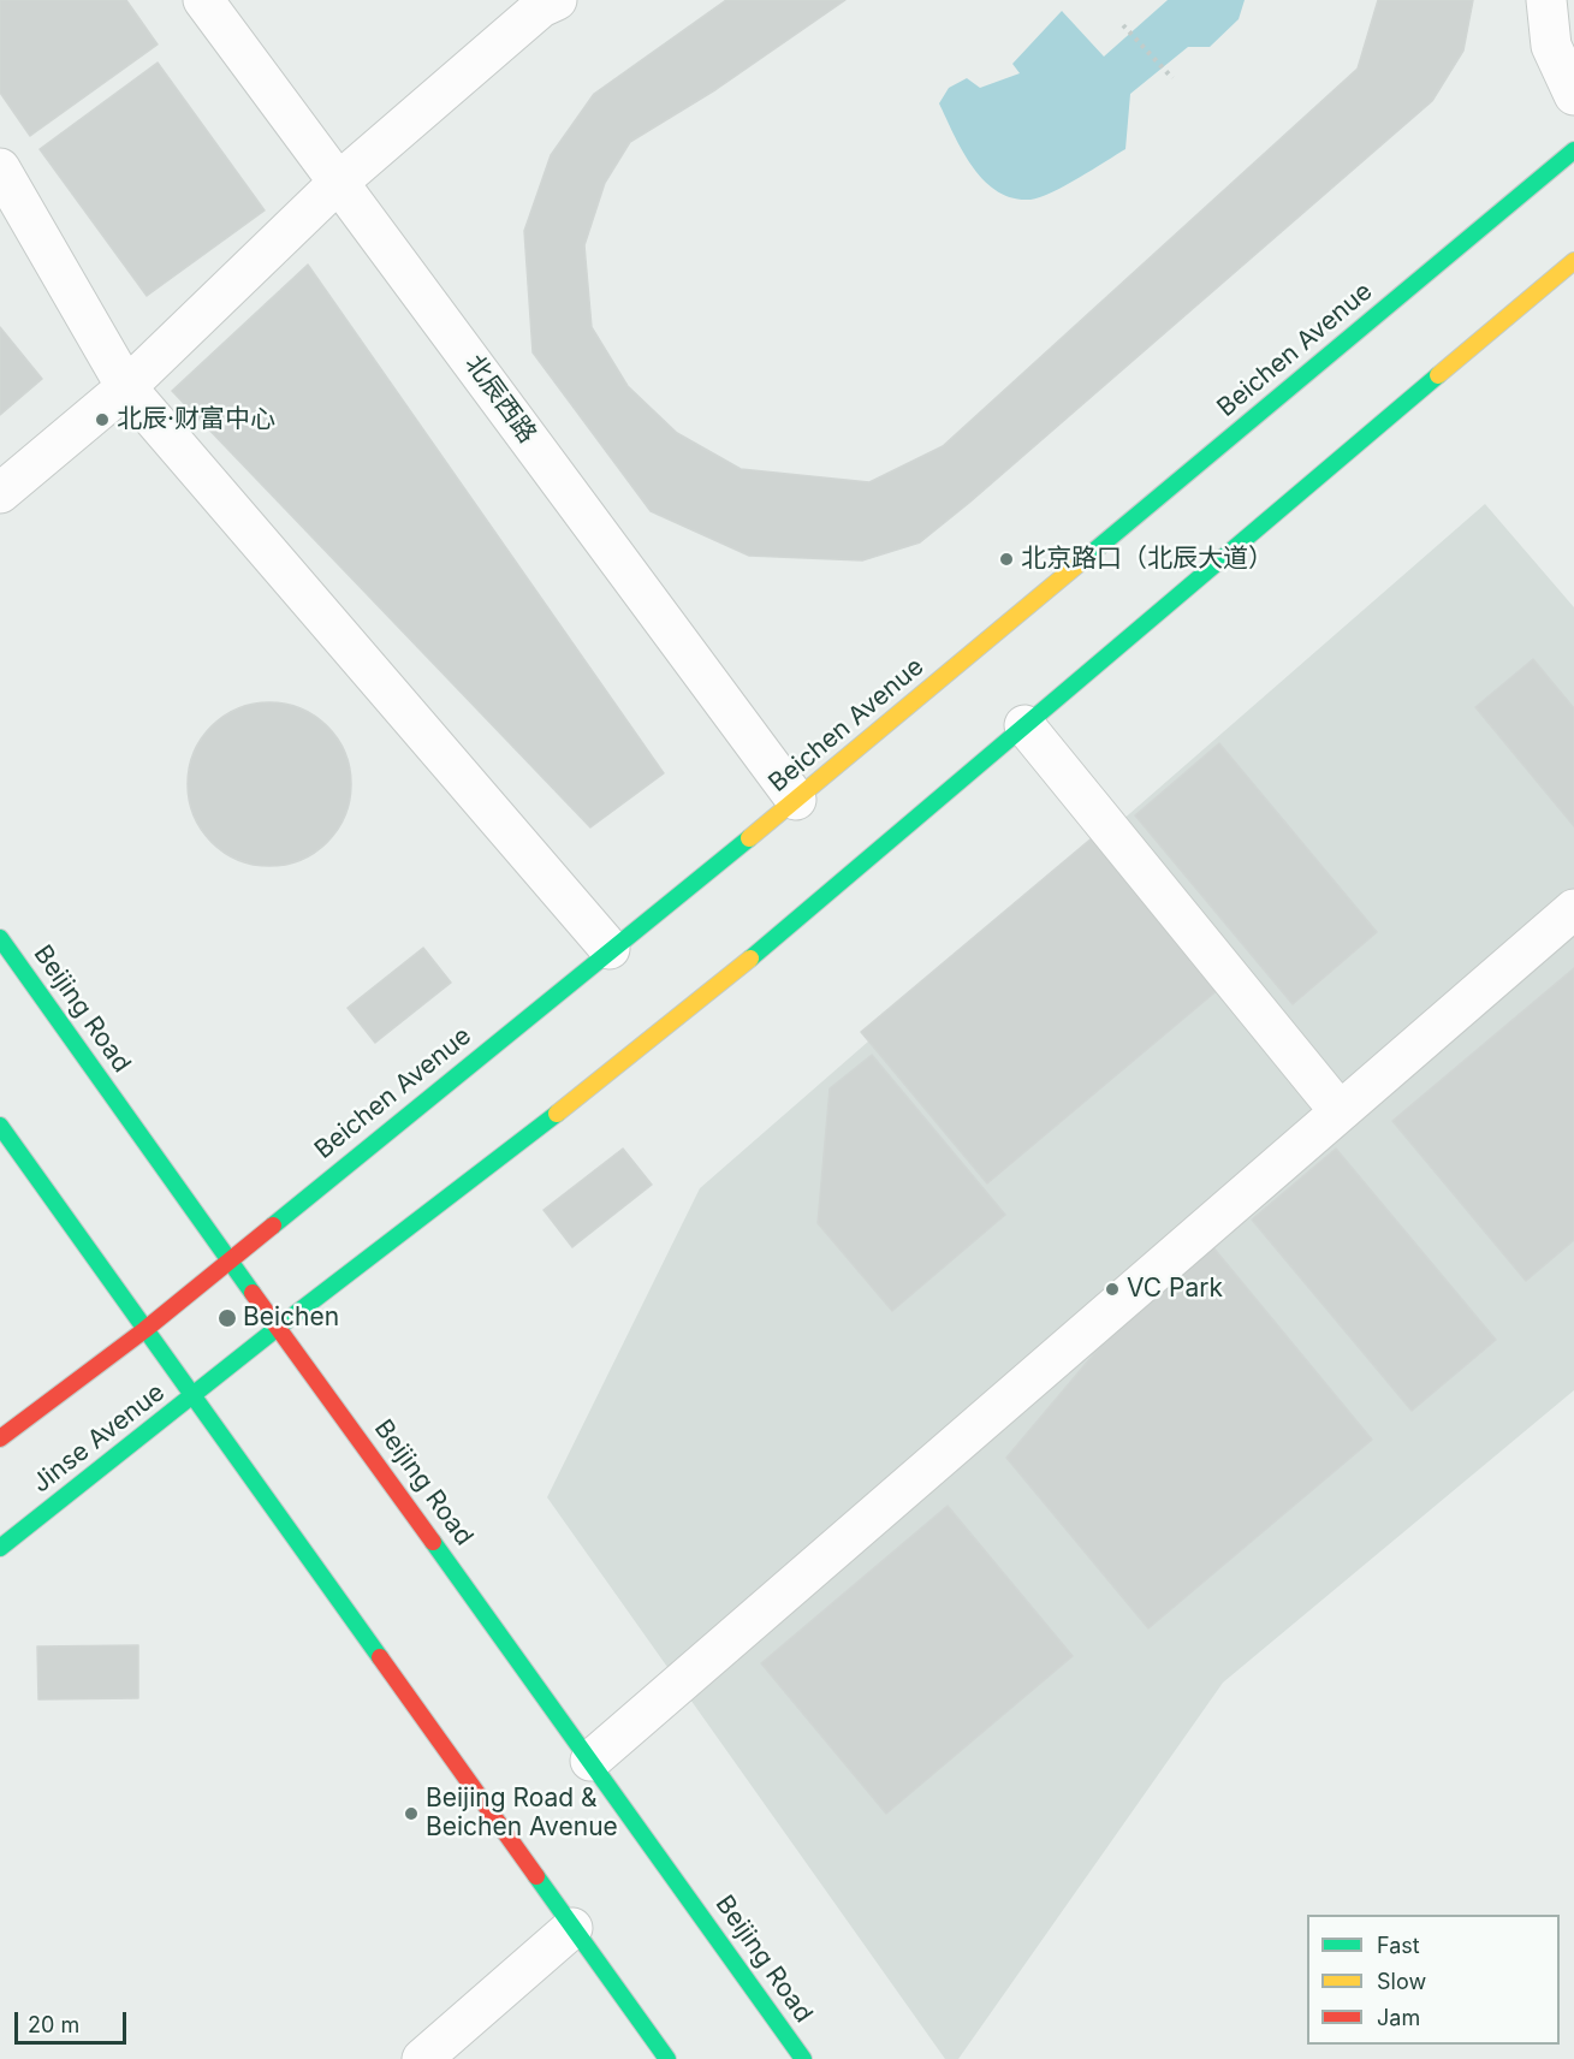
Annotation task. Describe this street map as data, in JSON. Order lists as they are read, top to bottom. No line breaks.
{"streets":{"main road":["Beichen Avenue","Beijing Road","Jinse Avenue"],"street":["北辰西路"]},"crossings":[["Beichen Avenue","北辰西路"],["Beichen Avenue","Beijing Road"]],"places":["北辰·财富中心","北京路口（北辰大道）","VC Park","Beichen","Beijing Road & Beichen Avenue"],"legend":["Fast","Slow","Jam"],"scale_bar":"20 m"}
